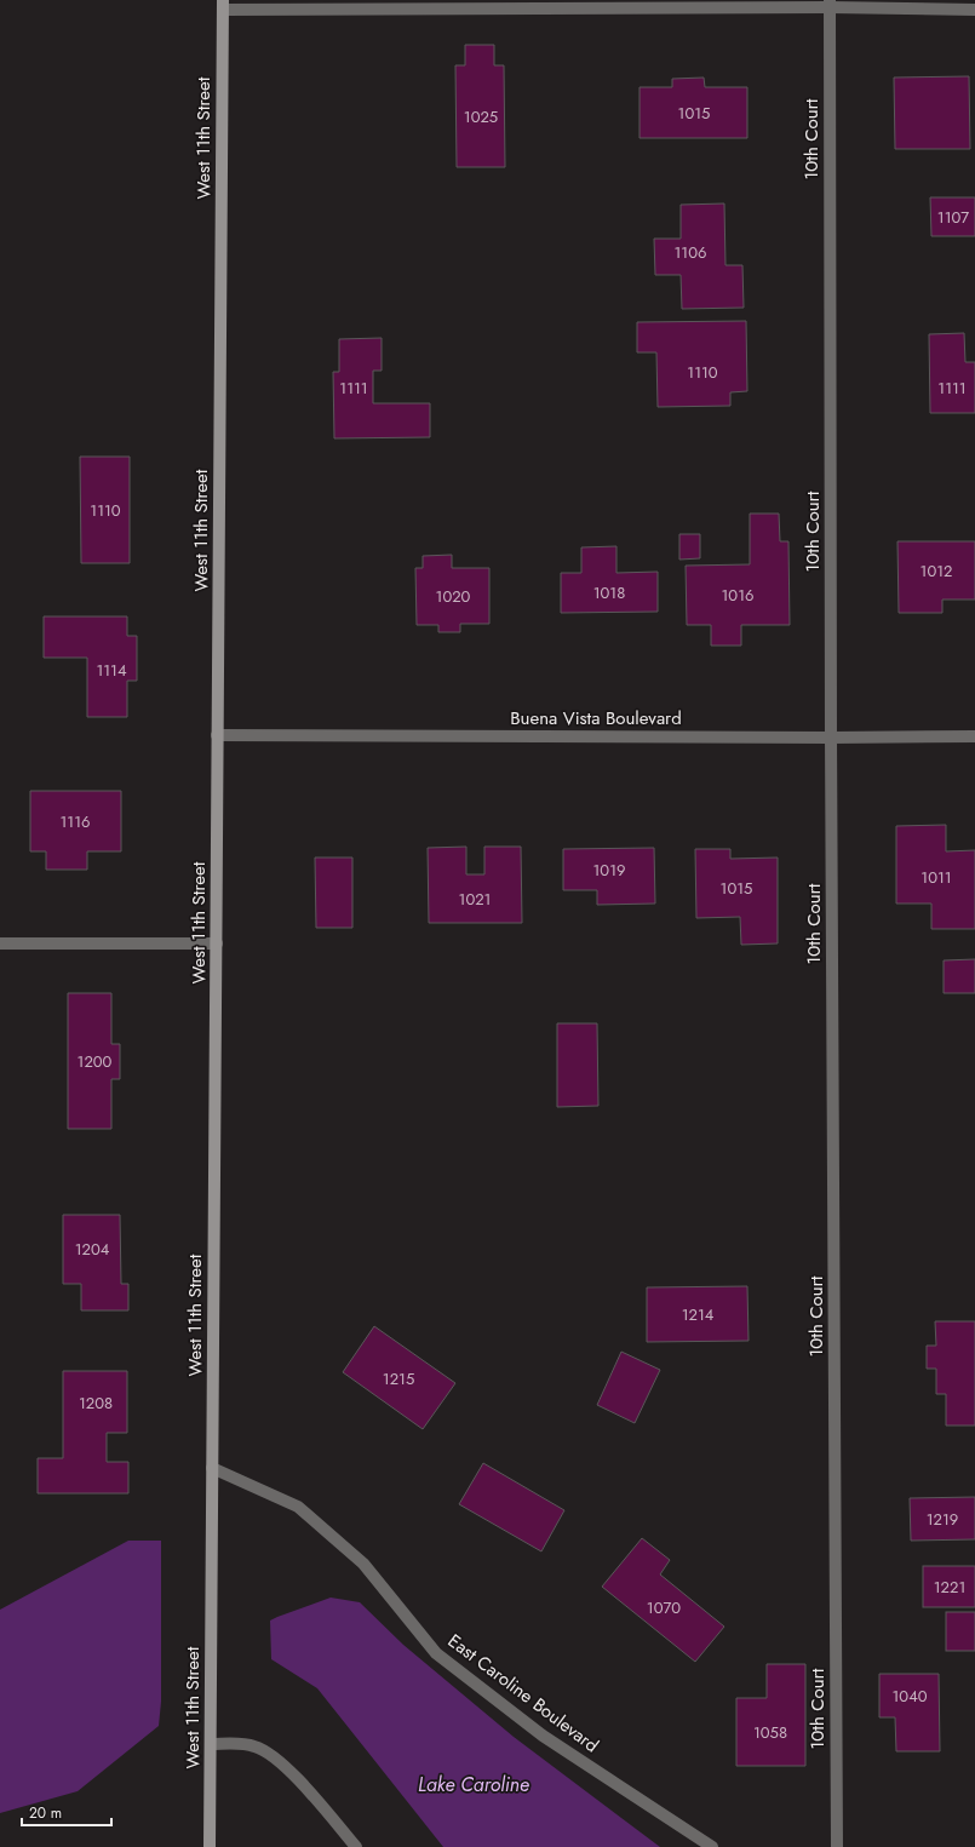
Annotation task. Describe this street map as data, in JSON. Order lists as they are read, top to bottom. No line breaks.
{"streets":{"main road":["West 11th Street"],"street":["10th Court","Buena Vista Boulevard","East Caroline Boulevard"]},"crossings":[["West 11th Street","Buena Vista Boulevard"],["West 11th Street","East Caroline Boulevard"],["10th Court","Buena Vista Boulevard"]],"water":["Lake Caroline"],"house_numbers":["1015","1025","1107","1106","1110","1111","1111","1110","1012","1018","1016","1020","1114","1116","1019","1011","1015","1021","1200","1204","1214","1215","1208","1219","1221","1070","1040","1058"],"scale_bar":"20 m"}
